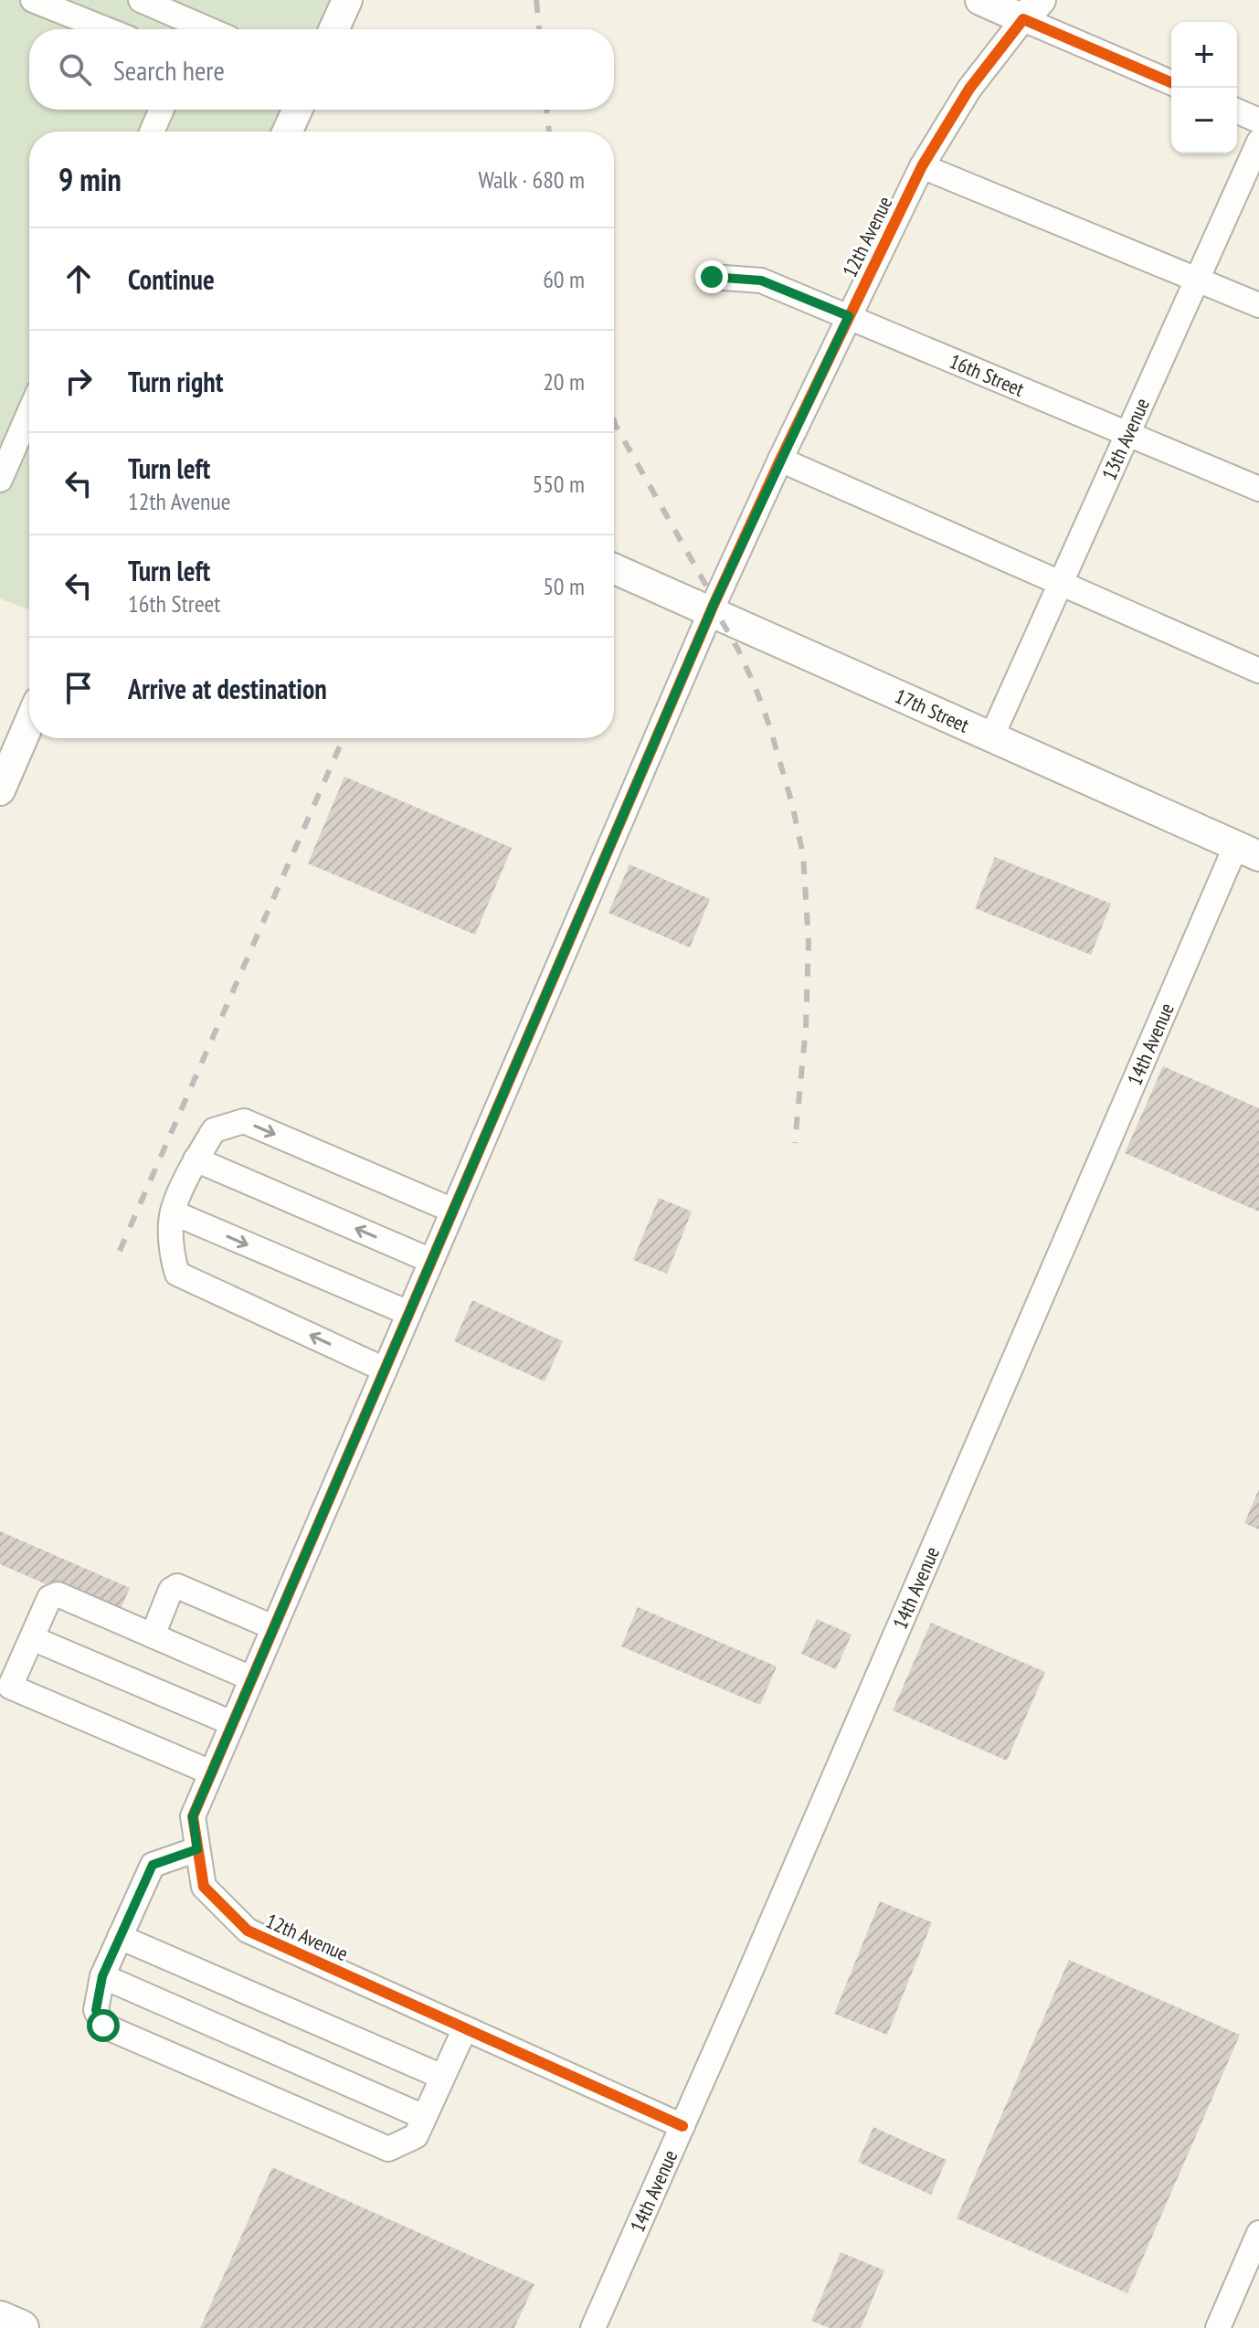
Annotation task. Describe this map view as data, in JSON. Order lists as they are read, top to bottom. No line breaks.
{"streets":{"main road":["17th Street"],"street":["12th Avenue","16th Street","13th Avenue","14th Avenue"]},"crossings":[["12th Avenue","16th Street"],["12th Avenue","17th Street"],["12th Avenue","14th Avenue"],["16th Street","13th Avenue"],["13th Avenue","17th Street"],["17th Street","14th Avenue"]],"page":{"map_buttons":["+","−"],"search":"Search here","heading":["9 min","Walk · 680 m"],"list":[["Continue","60 m"],["Turn right","20 m"],["Turn left","12th Avenue","550 m"],["Turn left","16th Street","50 m"],"Arrive at destination"]}}
